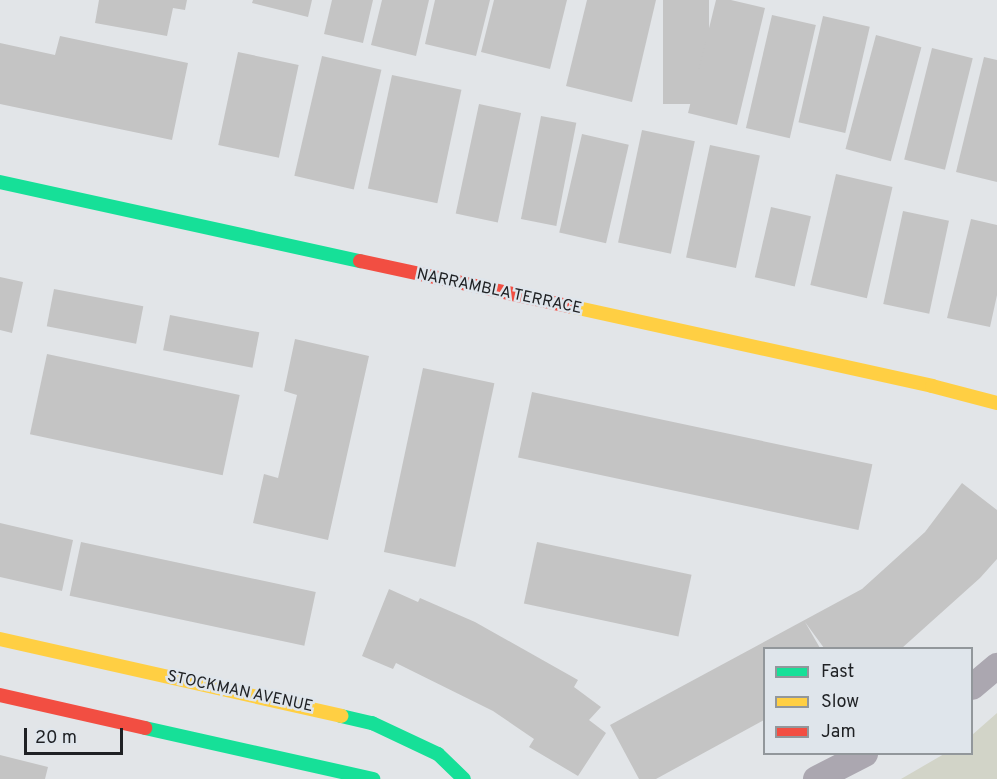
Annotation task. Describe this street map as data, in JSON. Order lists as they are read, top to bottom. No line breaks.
{"streets":{"street":["NARRAMBLA TERRACE","STOCKMAN AVENUE"]},"legend":["Fast","Slow","Jam"],"scale_bar":"20 m"}
